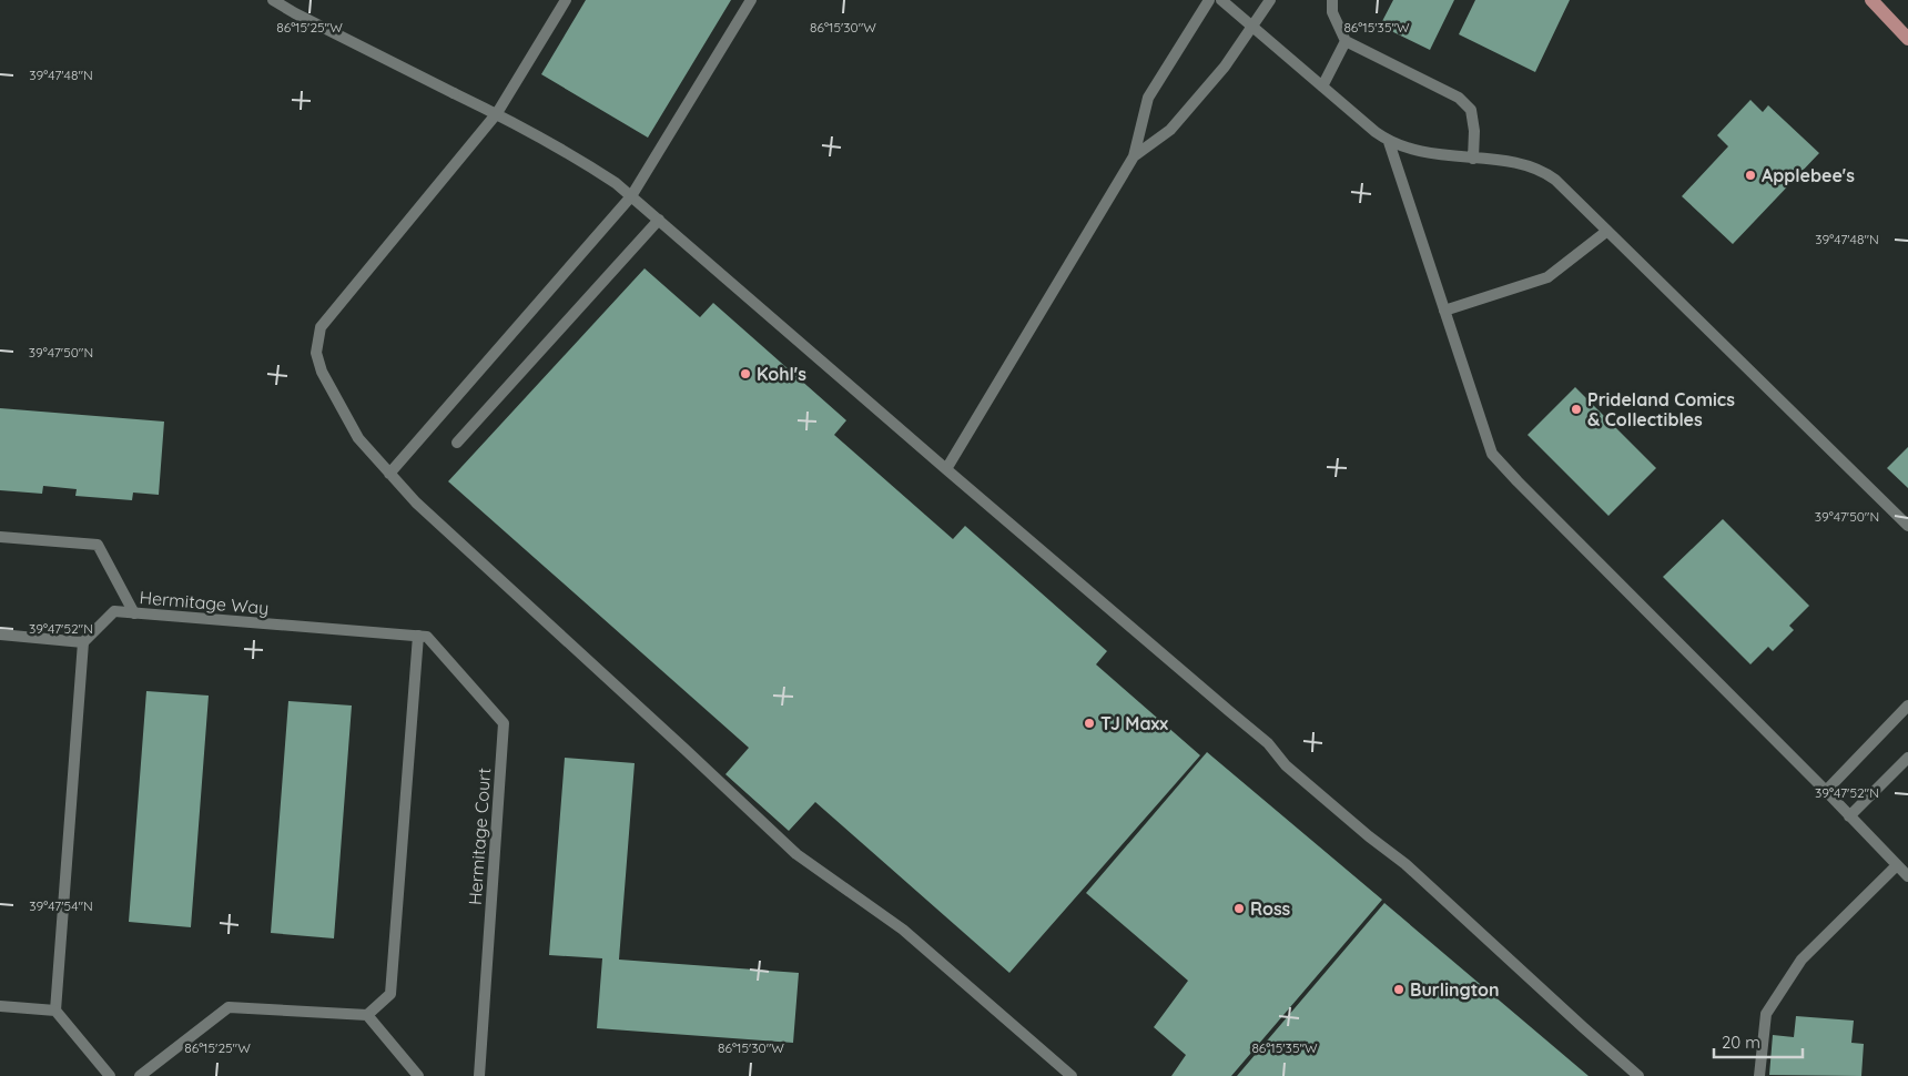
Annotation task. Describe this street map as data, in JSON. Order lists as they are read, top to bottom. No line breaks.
{"streets":{"street":["Hermitage Way","Hermitage Court"]},"crossings":[["Hermitage Way","Hermitage Court"]],"places":["Applebee's","Kohl's","Prideland Comics & Collectibles","TJ Maxx","Ross","Burlington"],"scale_bar":"20 m","coordinates":["86°15'25\"W","86°15'30\"W","86°15'35\"W","39°47'48\"N","39°47'50\"N","39°47'52\"N","39°47'54\"N"]}
